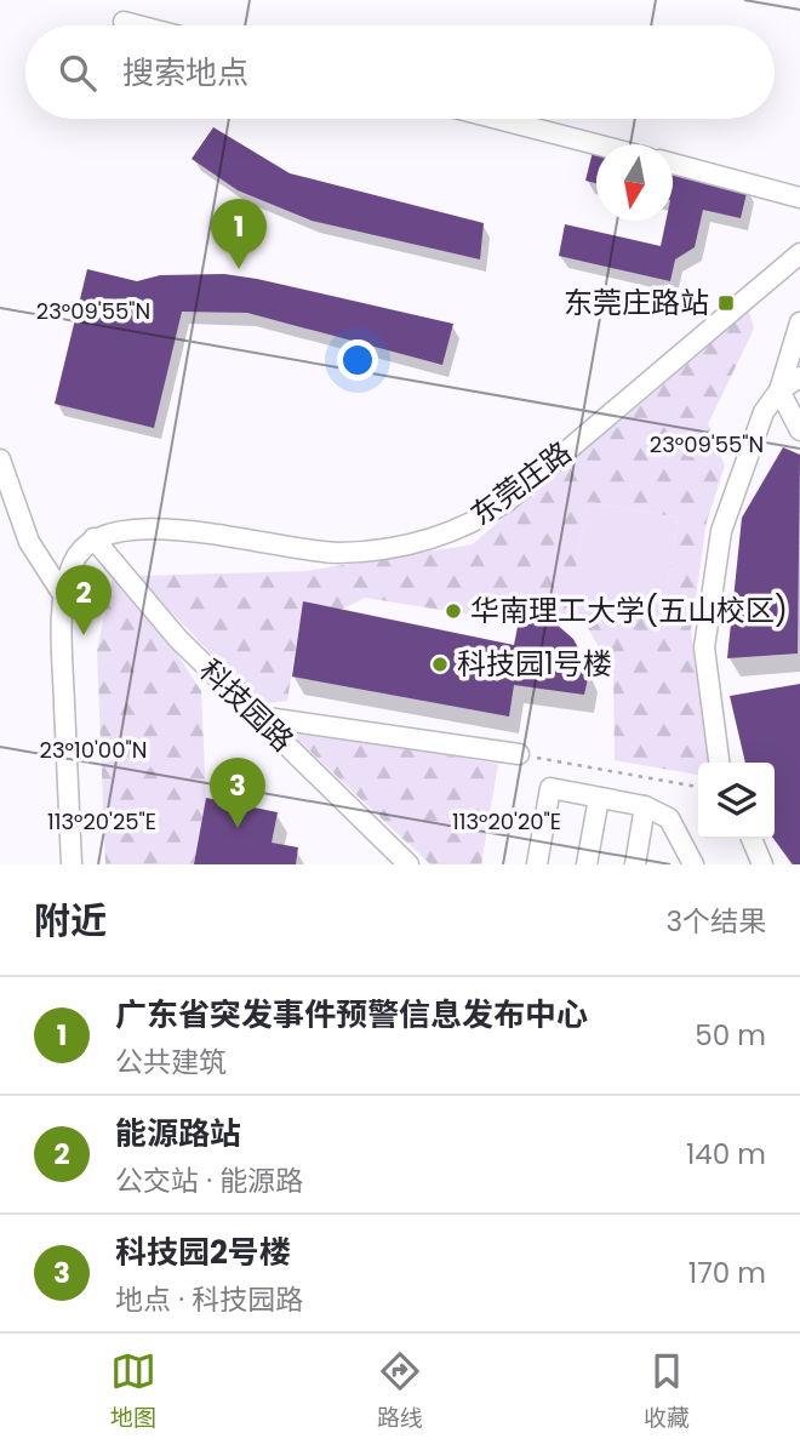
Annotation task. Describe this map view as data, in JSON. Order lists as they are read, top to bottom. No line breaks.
{"streets":{"street":["东莞庄路","科技园路"]},"crossings":[["东莞庄路","科技园路"]],"places":{"transit":["东莞庄路站"],"other":["华南理工大学(五山校区)","科技园1号楼"]},"north":"bottom","page":{"search":"搜索地点","pins":["1","2","3"],"heading":["附近","3个结果"],"list":[{"mark":"1","name":"广东省突发事件预警信息发布中心","note":"公共建筑","value":"50 m"},{"mark":"2","name":"能源路站","note":"公交站 · 能源路","value":"140 m"},{"mark":"3","name":"科技园2号楼","note":"地点 · 科技园路","value":"170 m"}],"nav":["地图","路线","收藏"]},"coordinates":["23°09'55\"N","23°10'00\"N","113°20'25\"E","113°20'20\"E"]}
